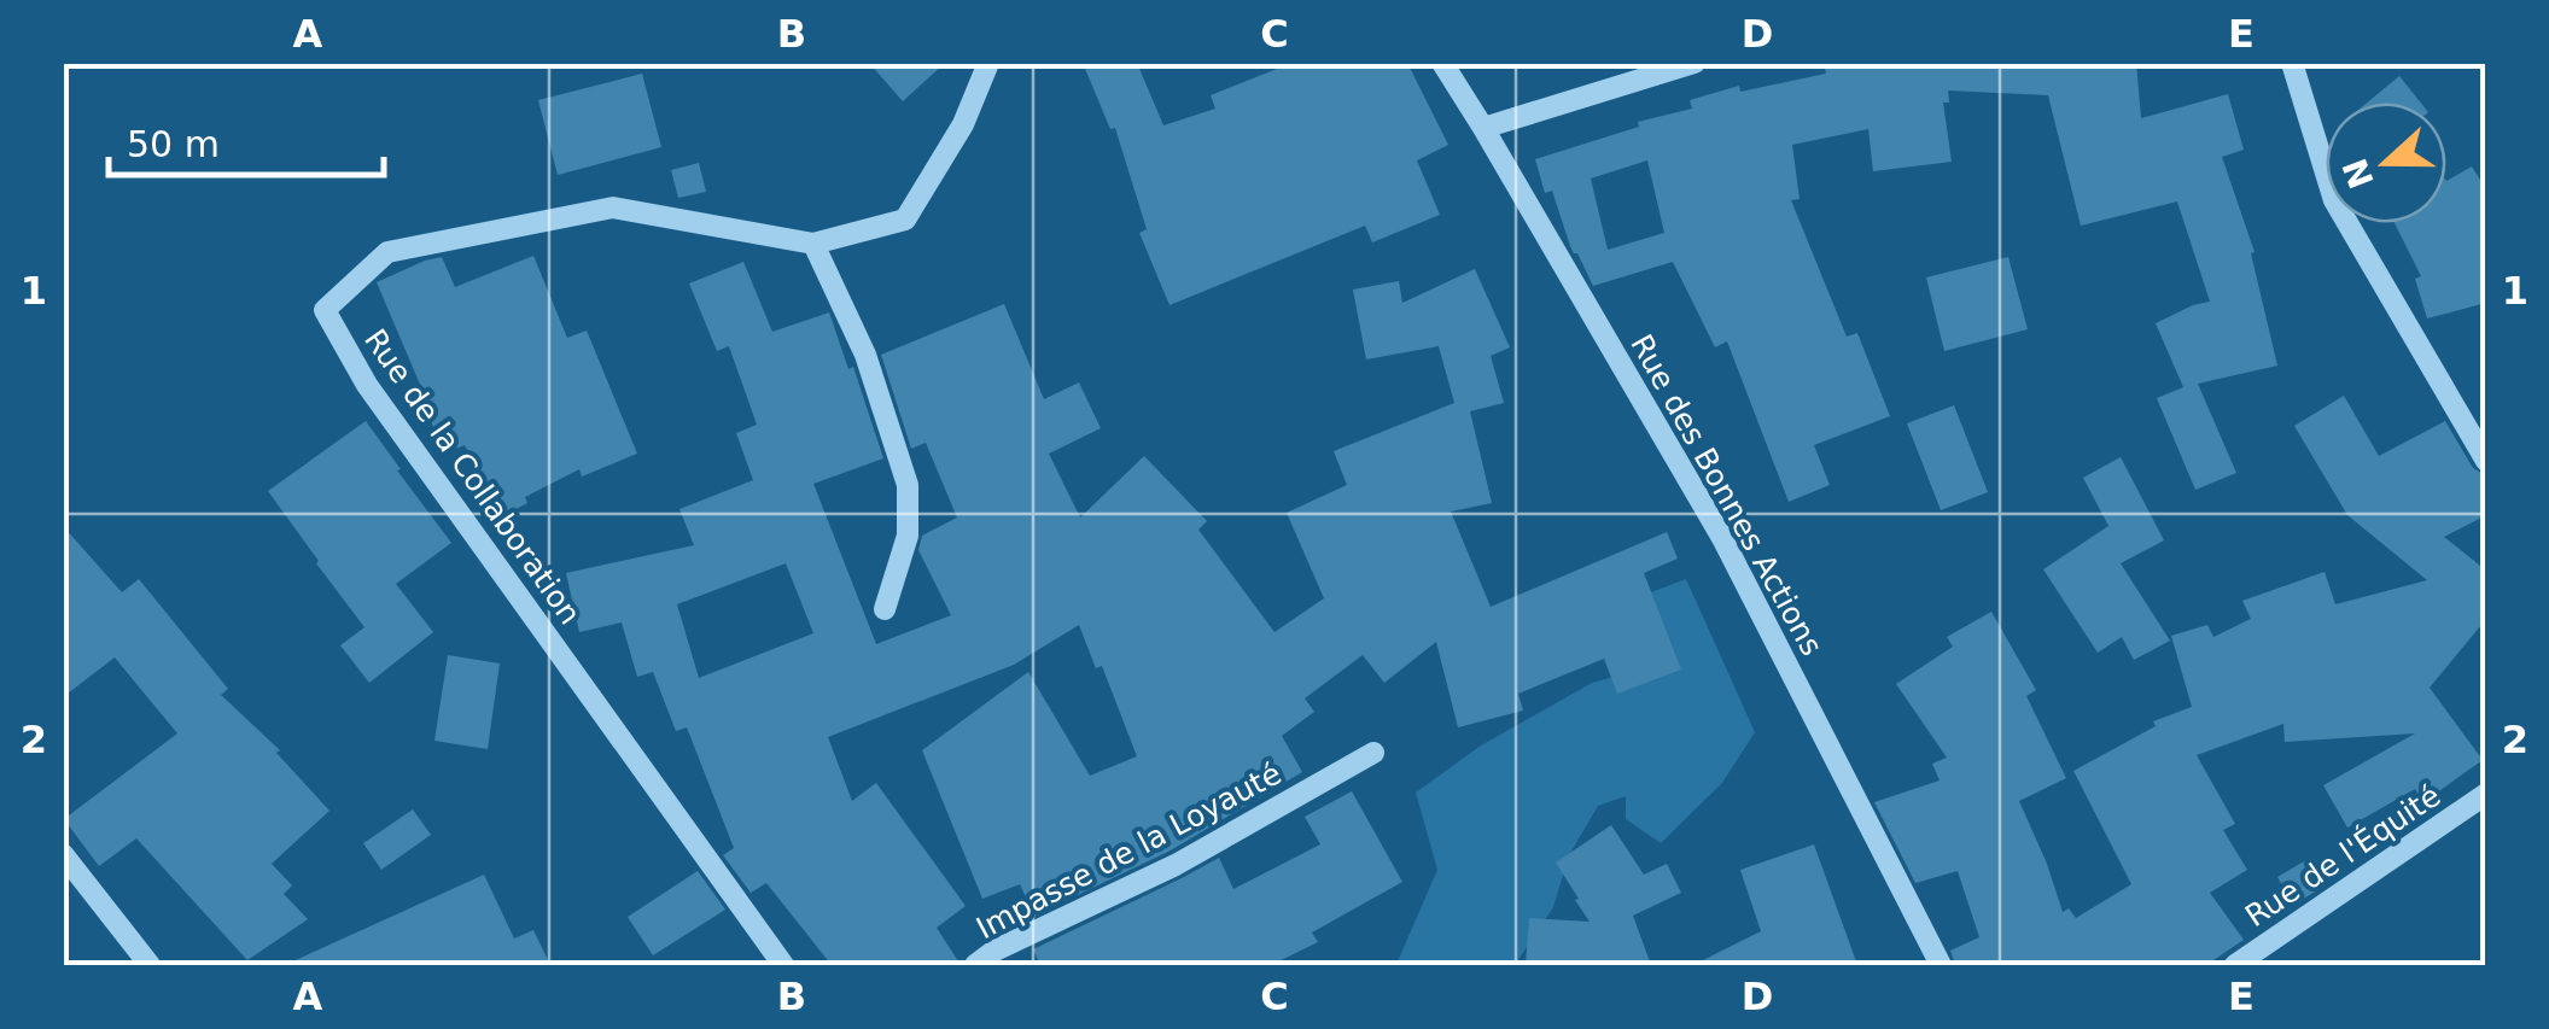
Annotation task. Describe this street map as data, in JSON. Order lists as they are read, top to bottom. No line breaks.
{"streets":{"street":["Rue de la Collaboration","Rue des Bonnes Actions","Impasse de la Loyauté","Rue de l'Équité"]},"scale_bar":"50 m","north":"left","grid":{"columns":["A","B","C","D","E"],"rows":["1","2"]}}
